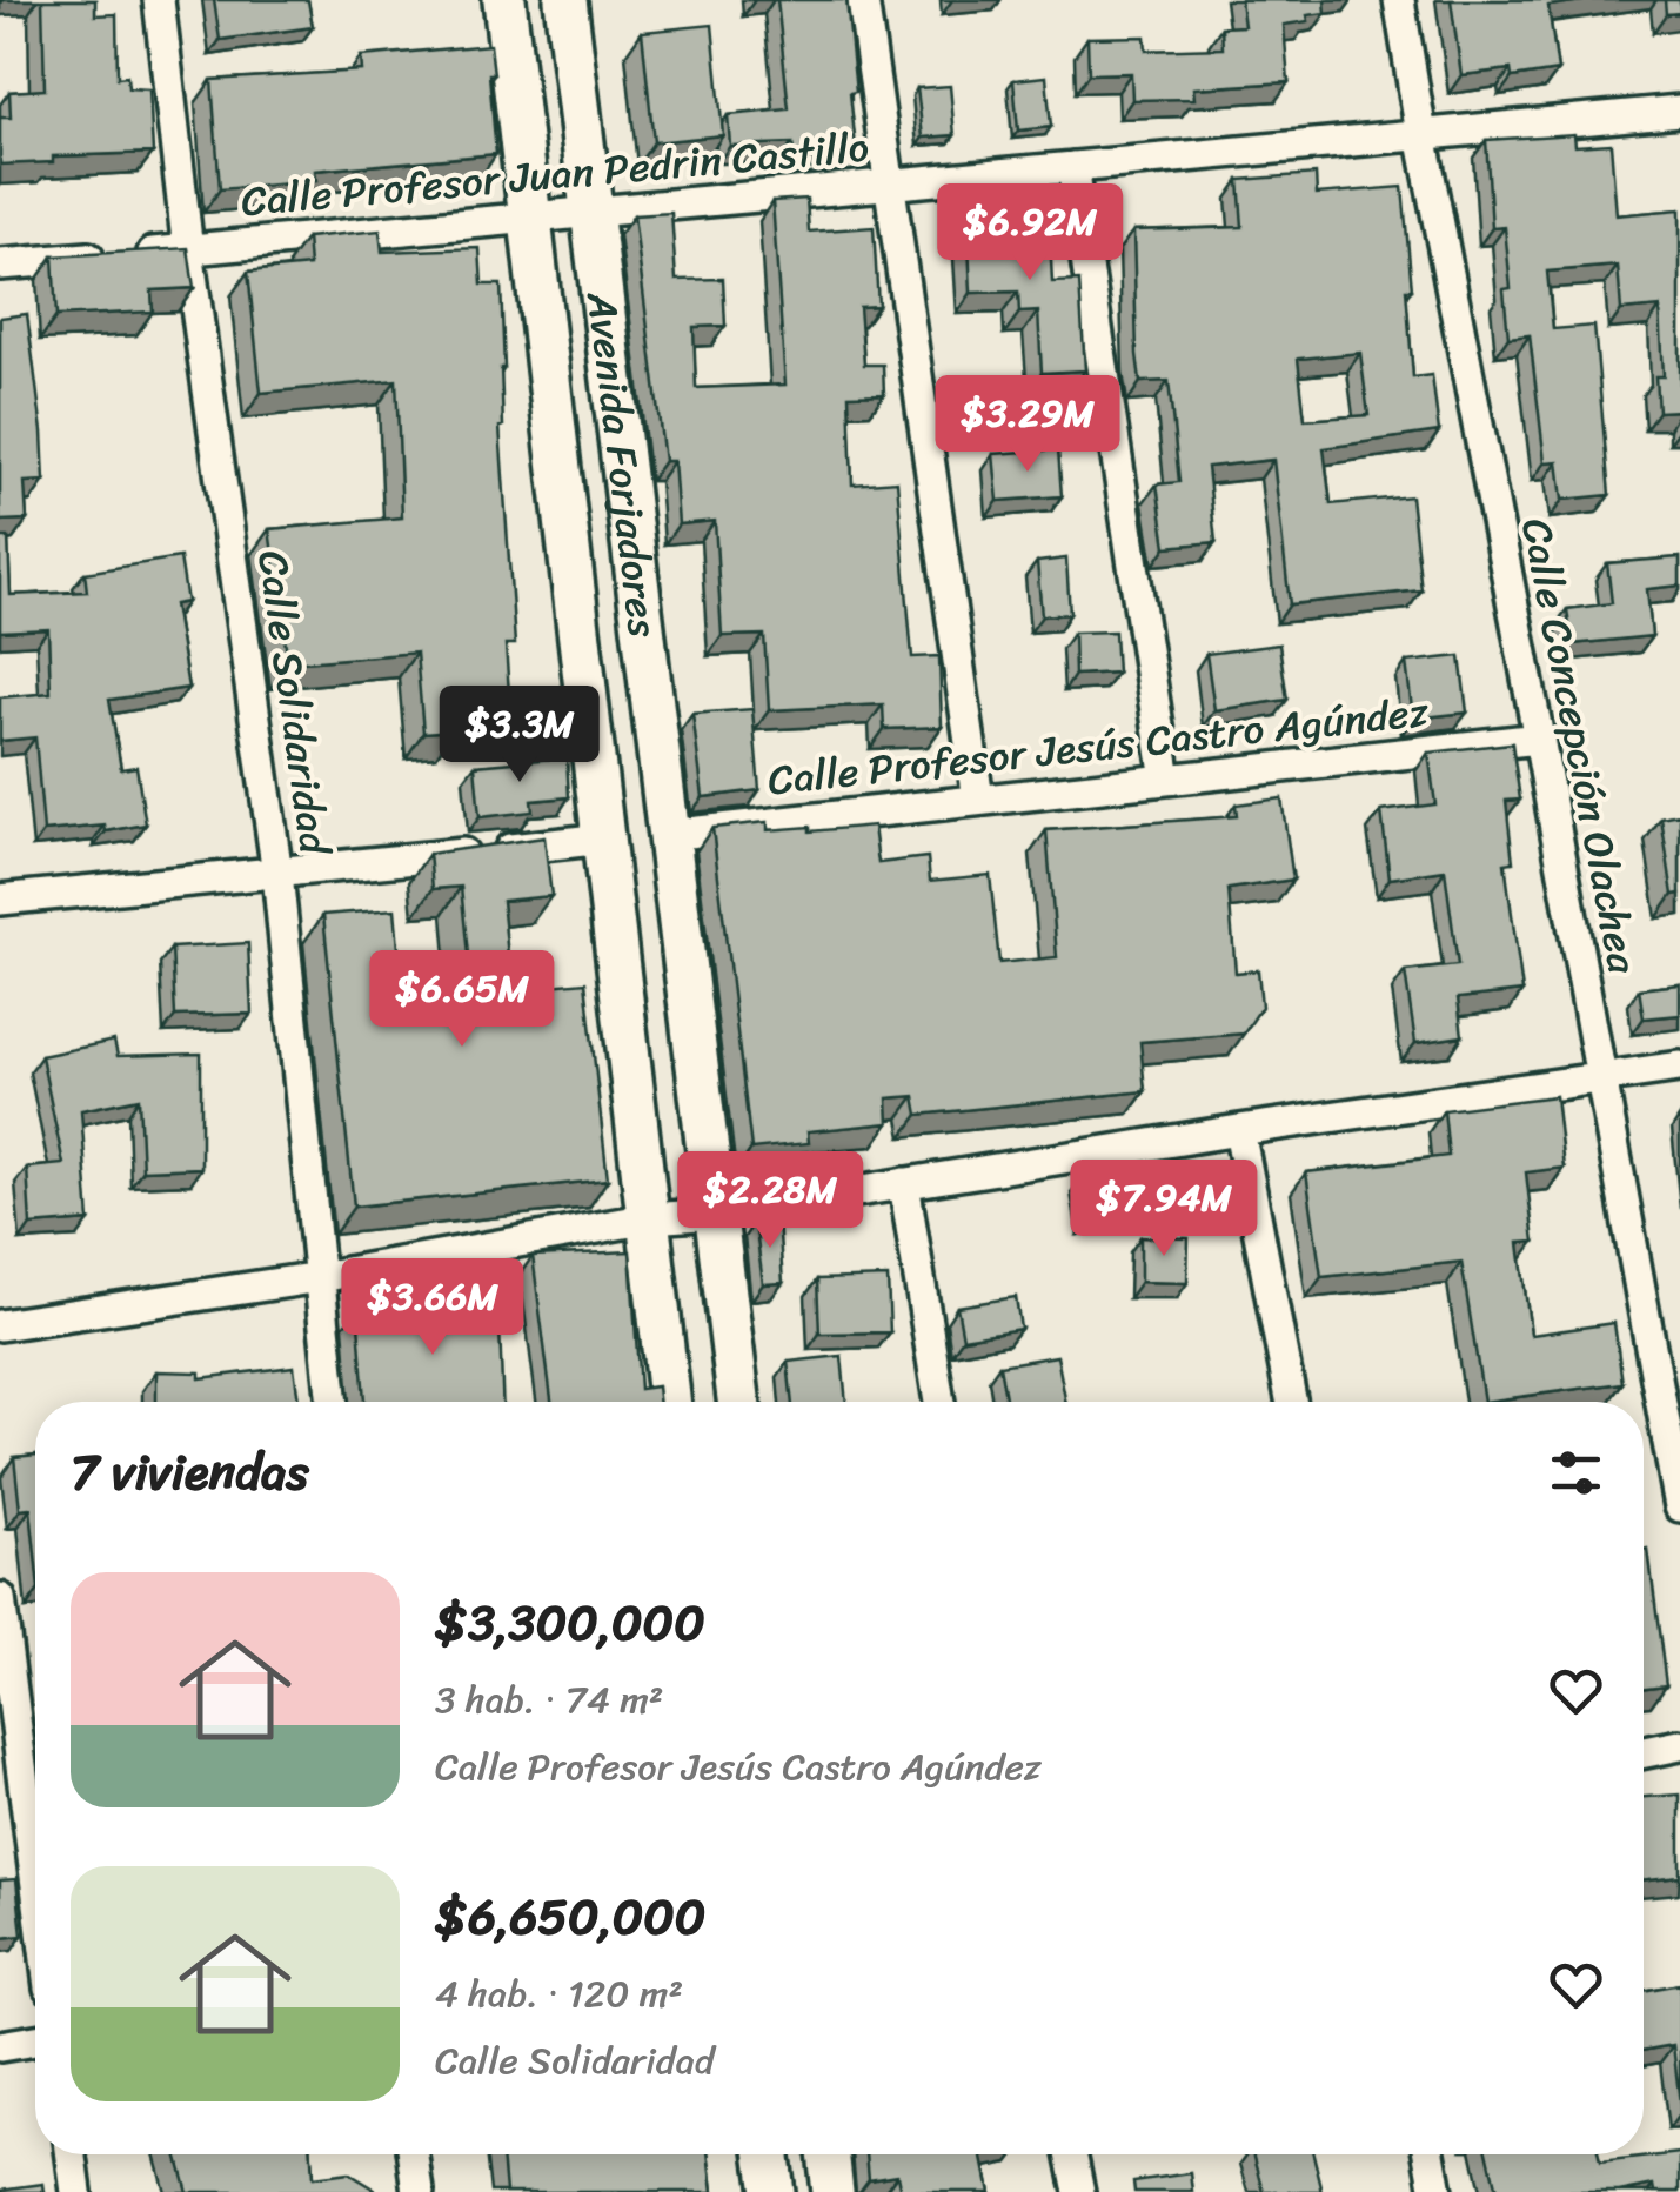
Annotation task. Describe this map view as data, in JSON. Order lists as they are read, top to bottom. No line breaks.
{"streets":{"main road":["Avenida Forjadores"],"street":["Calle Profesor Juan Pedrin Castillo","Calle Solidaridad","Calle Profesor Jesús Castro Agúndez","Calle Concepción Olachea"]},"crossings":[["Calle Profesor Juan Pedrin Castillo","Avenida Forjadores"],["Calle Profesor Juan Pedrin Castillo","Calle Solidaridad"],["Calle Profesor Juan Pedrin Castillo","Calle Concepción Olachea"],["Avenida Forjadores","Calle Profesor Jesús Castro Agúndez"],["Calle Profesor Jesús Castro Agúndez","Calle Concepción Olachea"]],"page":{"price":["$6.92M","$3.29M","$3.3M","$6.65M","$2.28M","$7.94M","$3.66M"],"heading":"7 viviendas","list":[{"name":"$3,300,000","note":"3 hab. · 74 m² · Calle Profesor Jesús Castro Agúndez"},{"name":"$6,650,000","note":"4 hab. · 120 m² · Calle Solidaridad"}]}}
